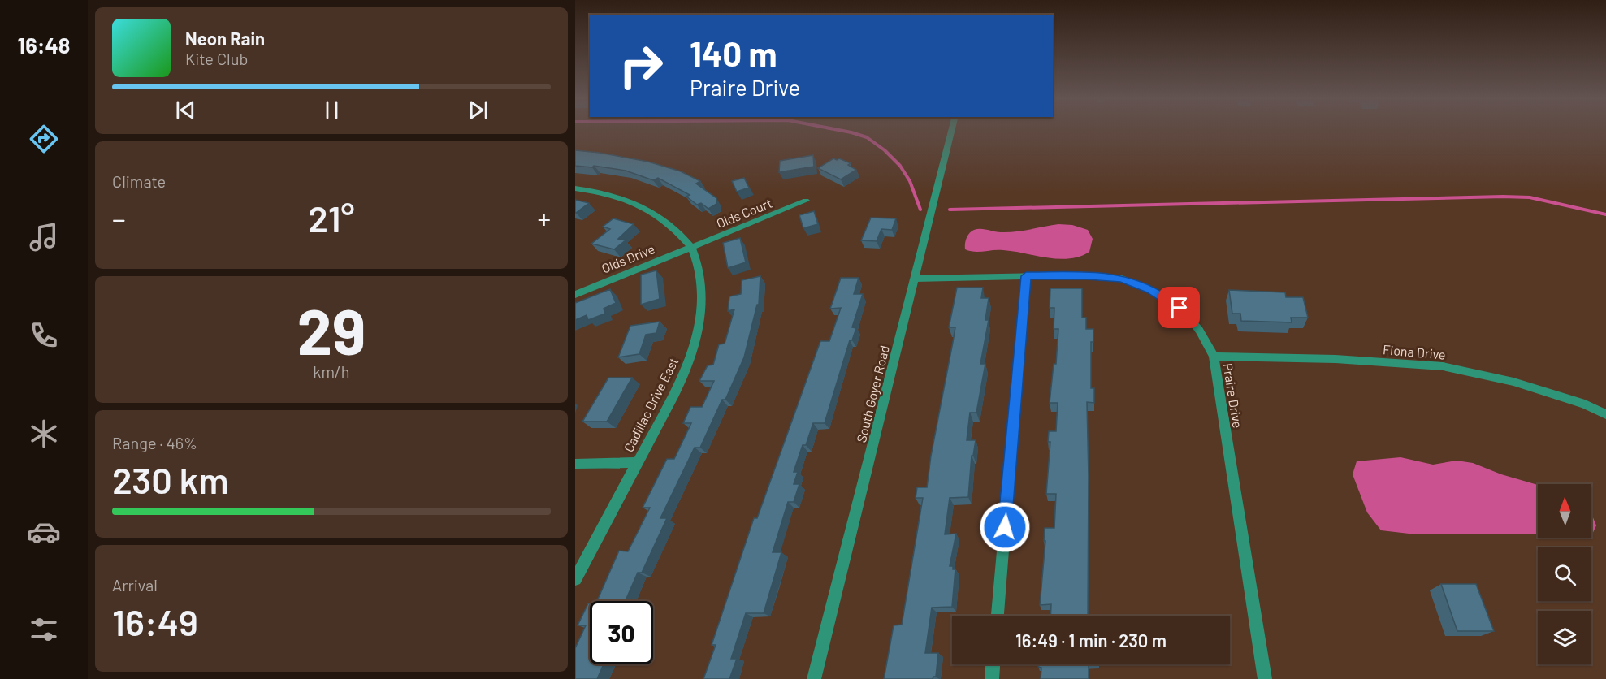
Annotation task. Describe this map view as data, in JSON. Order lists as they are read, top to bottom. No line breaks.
{"streets":{"street":["Olds Court","Olds Drive","Fiona Drive","South Goyer Road","Praire Drive","Cadillac Drive East"]},"crossings":[["Olds Court","Olds Drive"],["Olds Court","Cadillac Drive East"],["Olds Drive","Cadillac Drive East"],["Fiona Drive","Praire Drive"],["South Goyer Road","Praire Drive"]],"north":"top","page":{"tabs":"16:48","turn":["140 m","Praire Drive"],"song":["Neon Rain","Kite Club"],"tile":["Climate",["29","km/h"],["Range · 46%","230 km"],["Arrival","16:49"]],"heat":["−","21°","+"],"limit":"30","trip":"16:49 · 1 min · 230 m"}}
